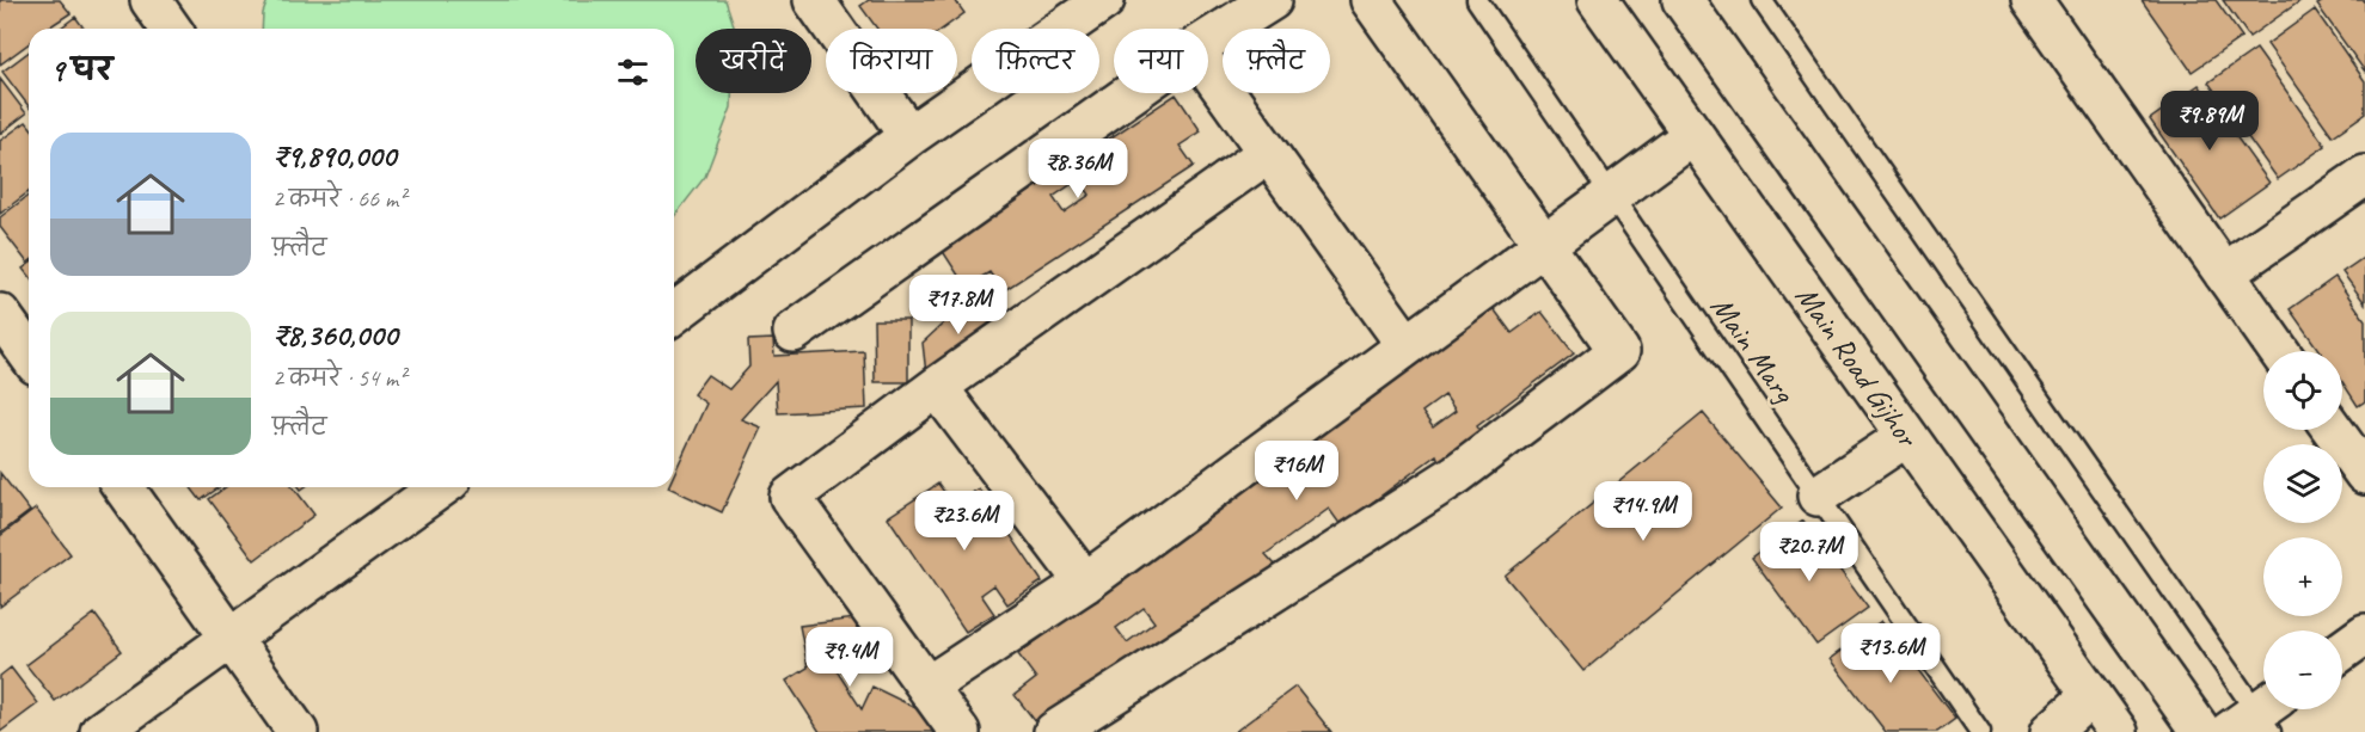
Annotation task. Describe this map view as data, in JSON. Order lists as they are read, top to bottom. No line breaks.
{"streets":{"street":["Main Road Gijhor"],"lane":["Main Marg"]},"page":{"chip":["खरीदें","किराया","फ़िल्टर","नया","फ़्लैट"],"heading":"9 घर","price":["₹9.89M","₹8.36M","₹17.8M","₹16M","₹14.9M","₹23.6M","₹20.7M","₹13.6M","₹9.4M"],"list":[{"name":"₹9,890,000","note":"2 कमरे · 66 m² · फ़्लैट"},{"name":"₹8,360,000","note":"2 कमरे · 54 m² · फ़्लैट"}],"map_buttons":["+","−"]}}
